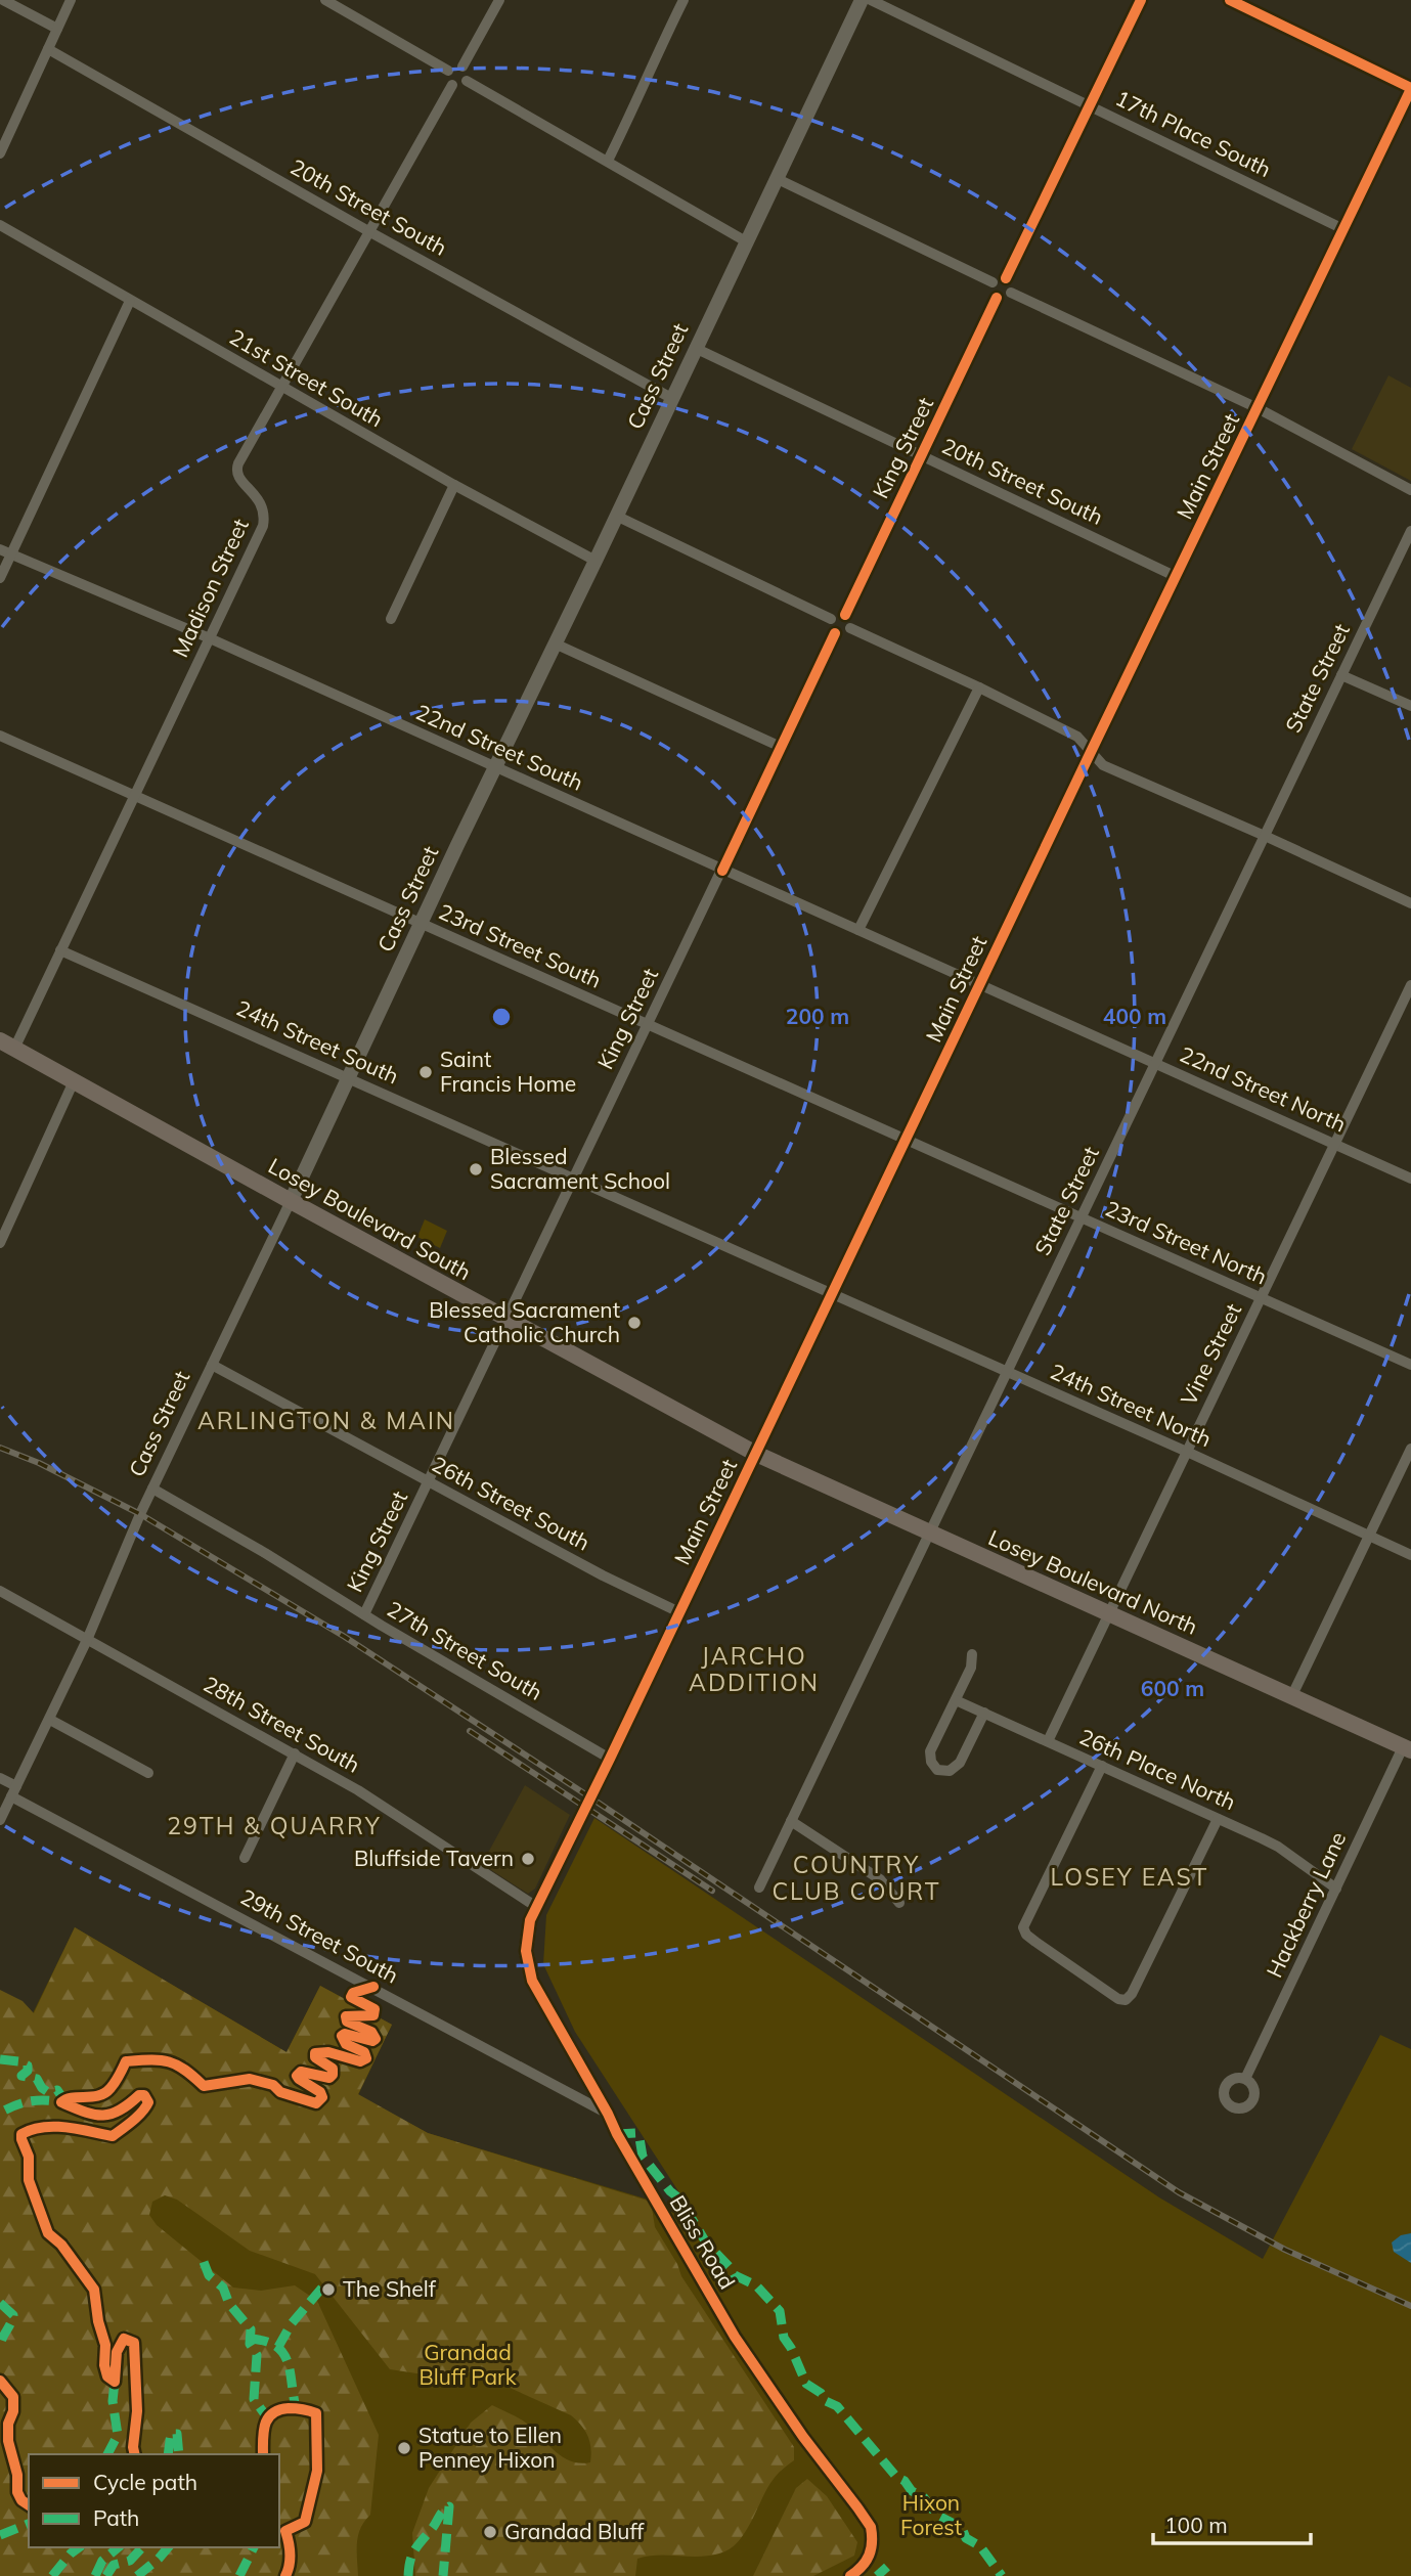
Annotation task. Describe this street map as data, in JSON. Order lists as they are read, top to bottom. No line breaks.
{"streets":{"main road":["Losey Boulevard South","Losey Boulevard North"],"street":["17th Place South","20th Street South","Cass Street","21st Street South","King Street","Main Street","Madison Street","State Street","22nd Street South","23rd Street South","24th Street South","22nd Street North","23rd Street North","Vine Street","24th Street North","26th Street South","27th Street South","28th Street South","26th Place North","Hackberry Lane","29th Street South","Bliss Road"]},"crossings":[["17th Place South","Main Street"],["20th Street South","Cass Street"],["20th Street South","King Street"],["20th Street South","Main Street"],["20th Street South","Madison Street"],["Cass Street","21st Street South"],["Cass Street","22nd Street South"],["Cass Street","23rd Street South"],["Cass Street","24th Street South"],["Cass Street","Losey Boulevard South"],["Cass Street","26th Street South"],["Cass Street","27th Street South"],["Cass Street","28th Street South"],["Cass Street","29th Street South"],["21st Street South","Madison Street"],["King Street","22nd Street South"],["King Street","23rd Street South"],["King Street","24th Street South"],["King Street","Losey Boulevard South"],["King Street","26th Street South"],["King Street","27th Street South"],["Main Street","22nd Street South"],["Main Street","23rd Street South"],["Main Street","24th Street South"],["Main Street","22nd Street North"],["Main Street","Losey Boulevard South"],["Main Street","23rd Street North"],["Main Street","24th Street North"],["Main Street","26th Street South"],["Main Street","Losey Boulevard North"],["Main Street","27th Street South"],["Main Street","28th Street South"],["Main Street","Bliss Road"],["Madison Street","22nd Street South"],["Madison Street","23rd Street South"],["Madison Street","24th Street South"],["Madison Street","Losey Boulevard South"],["State Street","22nd Street North"],["State Street","23rd Street North"],["State Street","24th Street North"],["State Street","Losey Boulevard North"],["22nd Street South","22nd Street North"],["23rd Street South","23rd Street North"],["24th Street South","24th Street North"],["22nd Street North","Vine Street"],["Losey Boulevard South","Losey Boulevard North"],["23rd Street North","Vine Street"],["Vine Street","24th Street North"],["Vine Street","Losey Boulevard North"],["Vine Street","26th Place North"],["Losey Boulevard North","Hackberry Lane"],["28th Street South","Bliss Road"],["26th Place North","Hackberry Lane"],["29th Street South","Bliss Road"]],"districts":["ARLINGTON & MAIN","JARCHO ADDITION","29TH & QUARRY","COUNTRY CLUB COURT","LOSEY EAST"],"parks":["Grandad Bluff Park","Hixon Forest"],"places":["Saint Francis Home","Blessed Sacrament School","Blessed Sacrament Catholic Church","Bluffside Tavern","The Shelf","Statue to Ellen Penney Hixon","Grandad Bluff"],"legend":["Cycle path","Path"],"scale_bar":"100 m","rings":["200 m","400 m","600 m"]}
